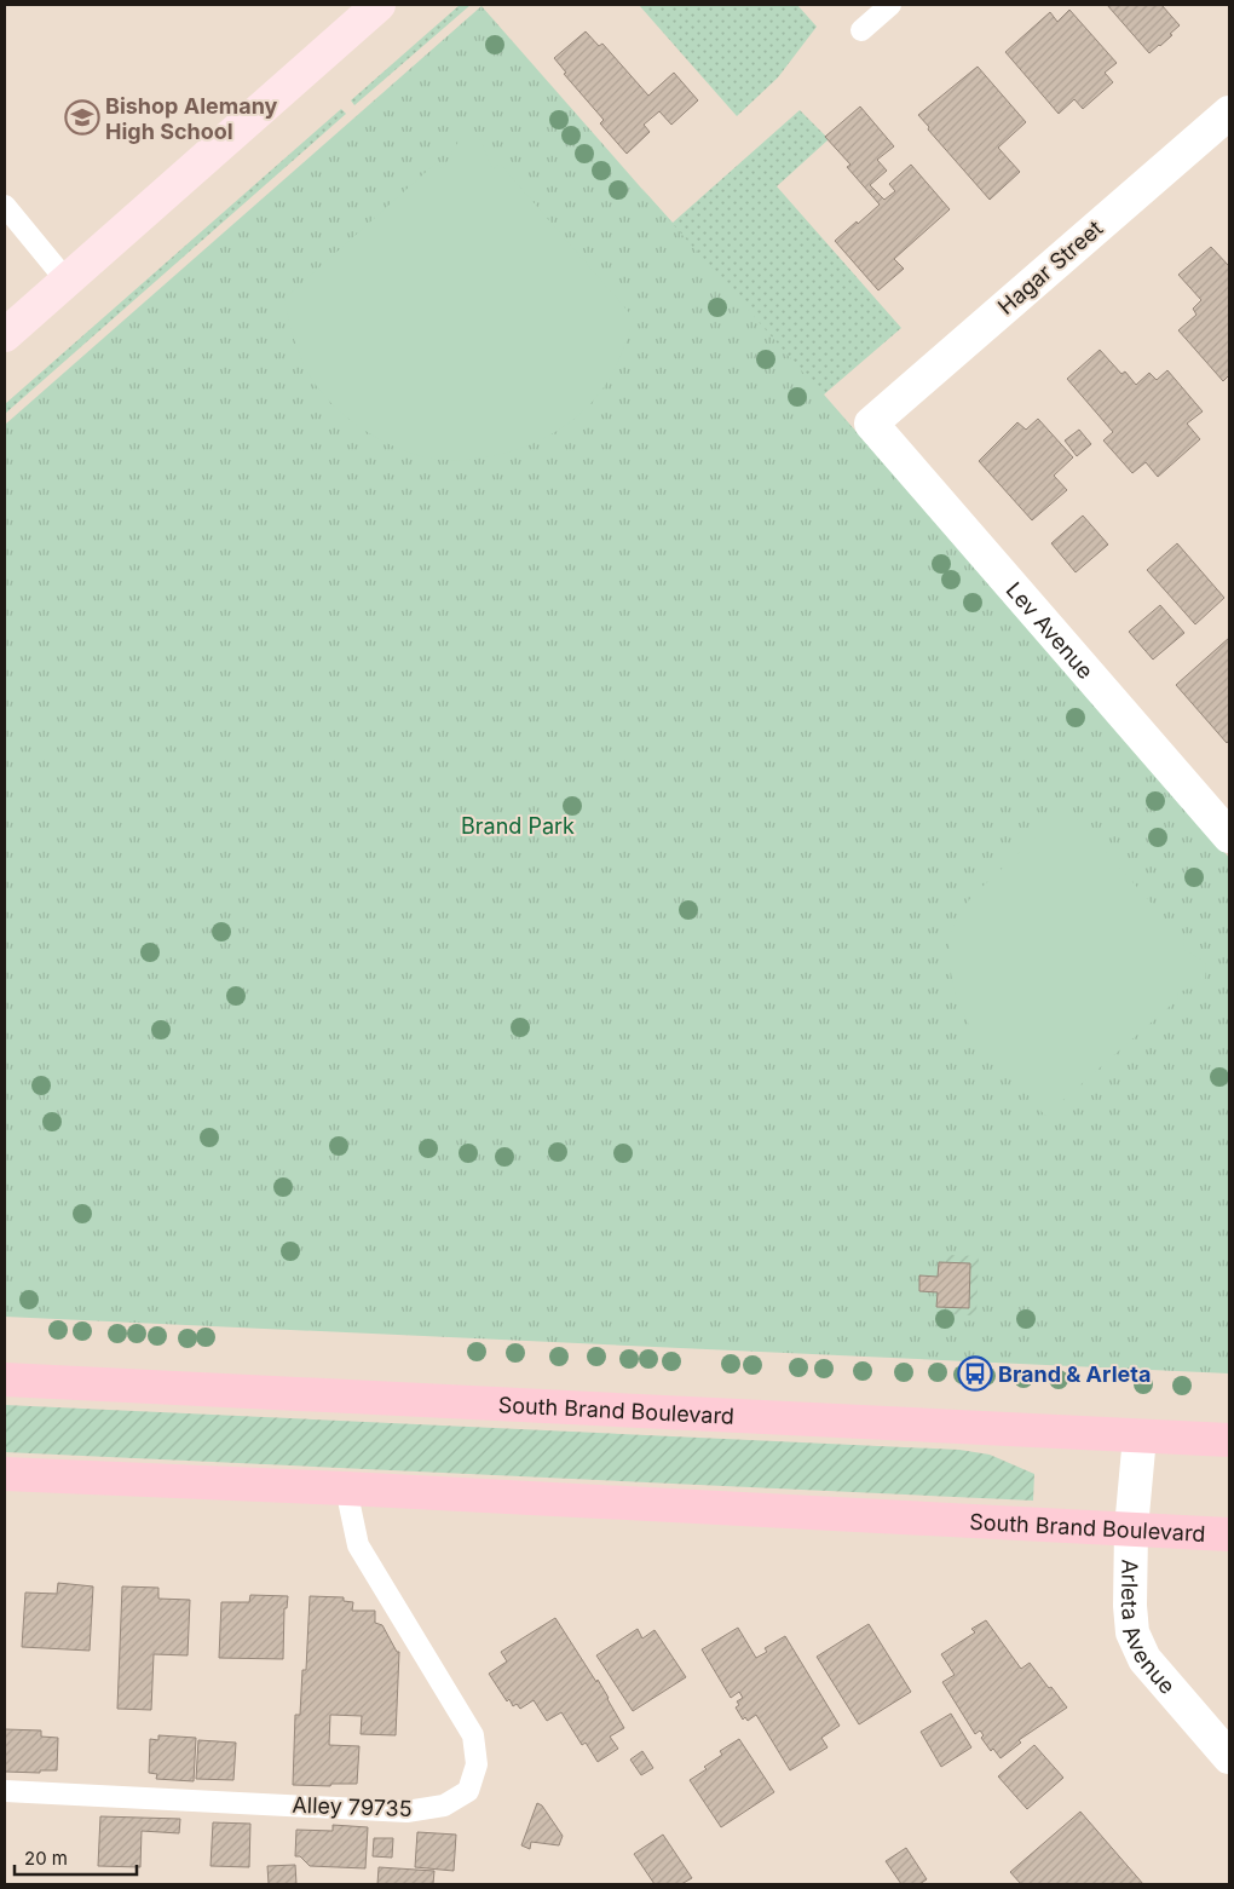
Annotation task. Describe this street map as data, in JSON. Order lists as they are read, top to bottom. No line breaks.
{"streets":{"main road":["South Brand Boulevard"],"street":["Hagar Street","Lev Avenue","Arleta Avenue"],"lane":["Alley 79735"]},"crossings":[["Hagar Street","Lev Avenue"],["South Brand Boulevard","Arleta Avenue"],["South Brand Boulevard","Alley 79735"]],"parks":["Brand Park"],"places":{"school or university":["Bishop Alemany High School"],"bus stop":["Brand & Arleta"]},"scale_bar":"20 m"}
